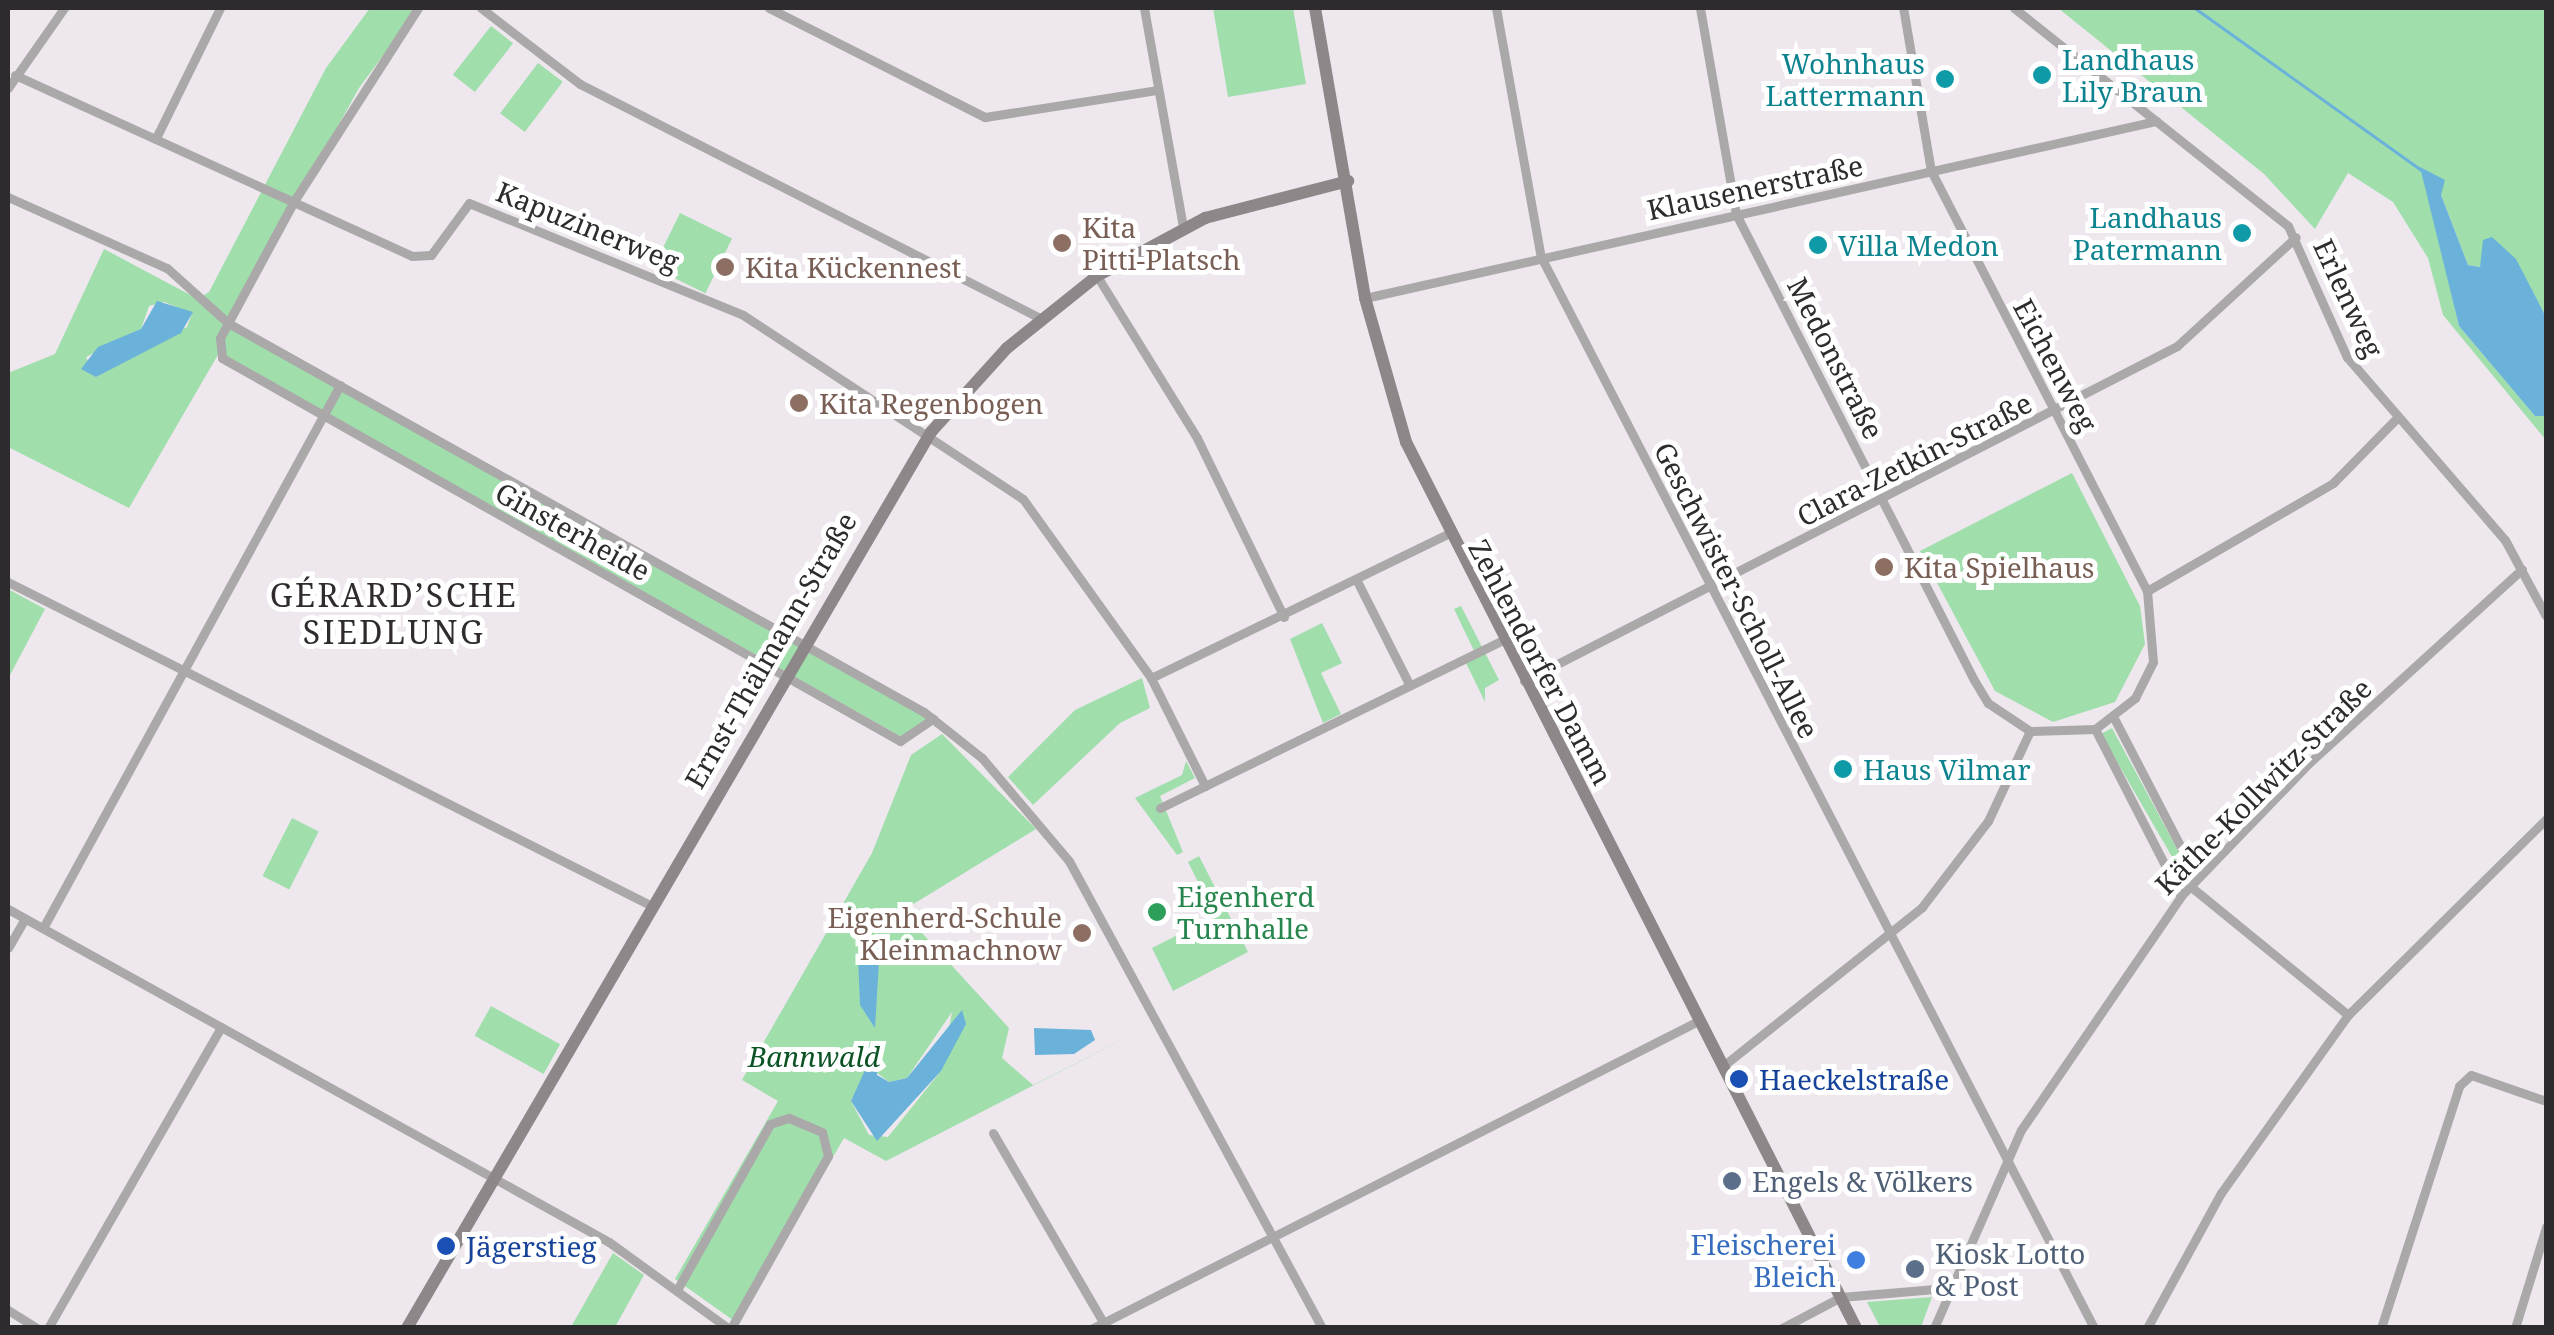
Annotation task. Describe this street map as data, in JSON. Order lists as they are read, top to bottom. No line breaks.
{"streets":{"street":["Klausenerstraße","Kapuzinerweg","Erlenweg","Medonstraße","Eichenweg","Clara-Zetkin-Straße","Ginsterheide","Geschwister-Scholl-Allee","Ernst-Thälmann-Straße","Zehlendorfer Damm","Käthe-Kollwitz-Straße"]},"crossings":[["Klausenerstraße","Erlenweg"],["Klausenerstraße","Medonstraße"],["Klausenerstraße","Eichenweg"],["Klausenerstraße","Geschwister-Scholl-Allee"],["Klausenerstraße","Zehlendorfer Damm"],["Kapuzinerweg","Ernst-Thälmann-Straße"],["Erlenweg","Clara-Zetkin-Straße"],["Erlenweg","Käthe-Kollwitz-Straße"],["Medonstraße","Clara-Zetkin-Straße"],["Eichenweg","Clara-Zetkin-Straße"],["Clara-Zetkin-Straße","Geschwister-Scholl-Allee"],["Clara-Zetkin-Straße","Zehlendorfer Damm"],["Ginsterheide","Ernst-Thälmann-Straße"],["Geschwister-Scholl-Allee","Käthe-Kollwitz-Straße"],["Ernst-Thälmann-Straße","Zehlendorfer Damm"]],"districts":["GÉRARD’SCHE SIEDLUNG"],"parks":["Bannwald"],"places":["Landhaus Lily Braun","Wohnhaus Lattermann","Landhaus Patermann","Kita Pitti-Platsch","Villa Medon","Kita Kückennest","Kita Regenbogen","Kita Spielhaus","Haus Vilmar","Eigenherd Turnhalle","Eigenherd-Schule Kleinmachnow","Haeckelstraße","Engels & Völkers","Jägerstieg","Fleischerei Bleich","Kiosk Lotto & Post"]}
